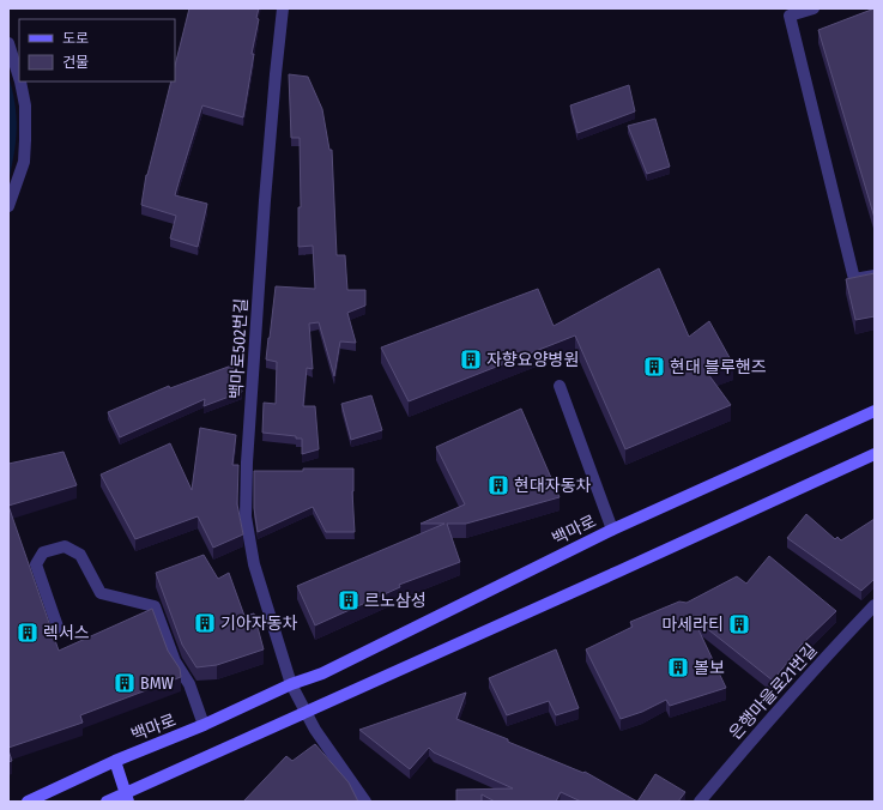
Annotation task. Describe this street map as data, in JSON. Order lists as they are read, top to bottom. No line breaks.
{"streets":{"main road":["백마로"],"street":["백마로502번길","은행마을로21번길"]},"crossings":[["백마로502번길","백마로"]],"places":{"building":["자향요양병원","현대 블루핸즈","현대자동차","르노삼성","기아자동차","마세라티","렉서스","볼보","BMW"]},"legend":["도로","건물"]}
